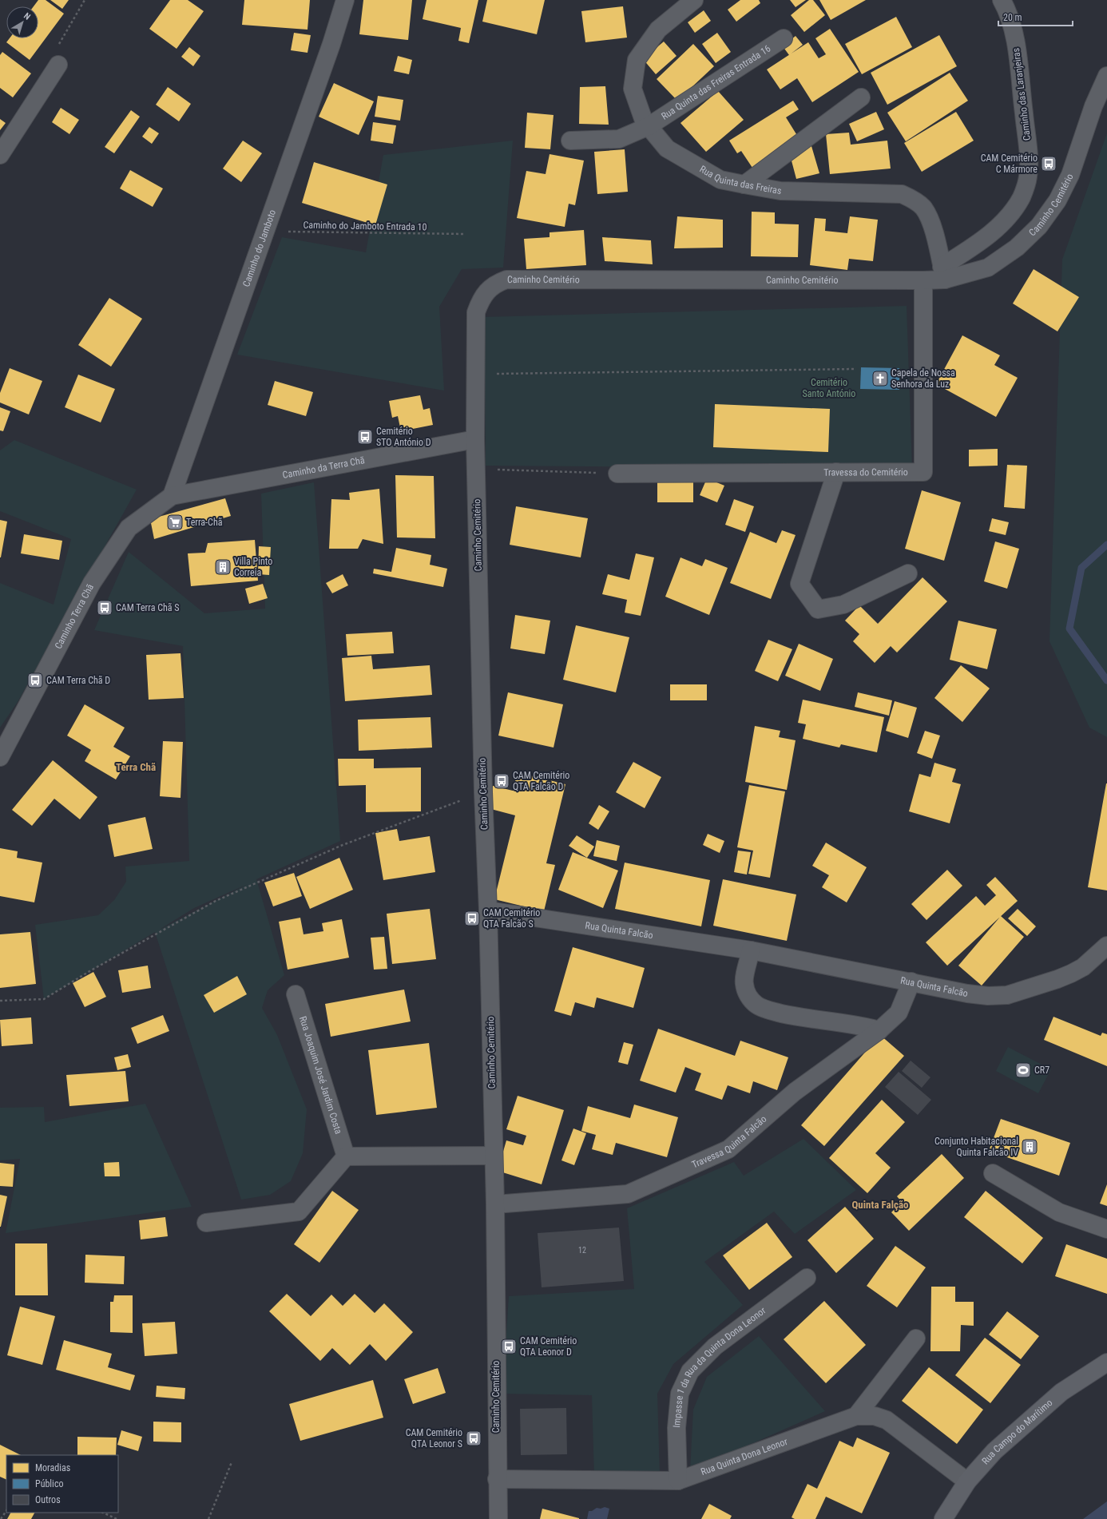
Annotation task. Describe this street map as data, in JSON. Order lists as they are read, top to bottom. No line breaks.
{"streets":{"main road":["Rua Campo do Marítimo"],"street":["Rua Quinta das Freiras Entrada 16","Caminho das Laranjeiras","Rua Quinta das Freiras","Caminho Cemitério","Caminho do Jamboto","Caminho da Terra Chã","Travessa do Cemitério","Caminho Terra Chã","Rua Quinta Falcão","Rua Joaquim José Jardim Costa","Travessa Quinta Falcão","Impasse 1 da Rua da Quinta Dona Leonor","Rua Quinta Dona Leonor"],"path":["Caminho do Jamboto Entrada 10"]},"crossings":[["Rua Quinta das Freiras Entrada 16","Rua Quinta das Freiras"],["Caminho das Laranjeiras","Rua Quinta das Freiras"],["Caminho das Laranjeiras","Caminho Cemitério"],["Rua Quinta das Freiras","Caminho Cemitério"],["Caminho Cemitério","Caminho da Terra Chã"],["Caminho Cemitério","Travessa do Cemitério"],["Caminho Cemitério","Rua Quinta Falcão"],["Caminho Cemitério","Travessa Quinta Falcão"],["Caminho Cemitério","Rua Quinta Dona Leonor"],["Caminho do Jamboto Entrada 10","Caminho do Jamboto"],["Caminho do Jamboto","Caminho da Terra Chã"],["Caminho do Jamboto","Caminho Terra Chã"],["Caminho da Terra Chã","Caminho Terra Chã"],["Rua Quinta Falcão","Travessa Quinta Falcão"],["Impasse 1 da Rua da Quinta Dona Leonor","Rua Quinta Dona Leonor"],["Rua Campo do Marítimo","Rua Quinta Dona Leonor"]],"districts":["Terra Chã","Quinta Falção"],"parks":["Cemitério Santo António"],"places":{"bus stop":["CAM Cemitério C Mármore","Cemitério STO António D","CAM Terra Chã S","CAM Terra Chã D","CAM Cemitério QTA Falcão D","CAM Cemitério QTA Falcão S","CAM Cemitério QTA Leonor D","CAM Cemitério QTA Leonor S"],"church":["Capela de Nossa Senhora da Luz"],"supermarket":["Terra-Chã"],"building":["Villa Pinto Correia","Conjunto Habitacional Quinta Falcão IV"],"sports":["CR7"]},"house_numbers":["12"],"legend":["Moradias","Público","Outros"],"scale_bar":"20 m","north":"top right"}
